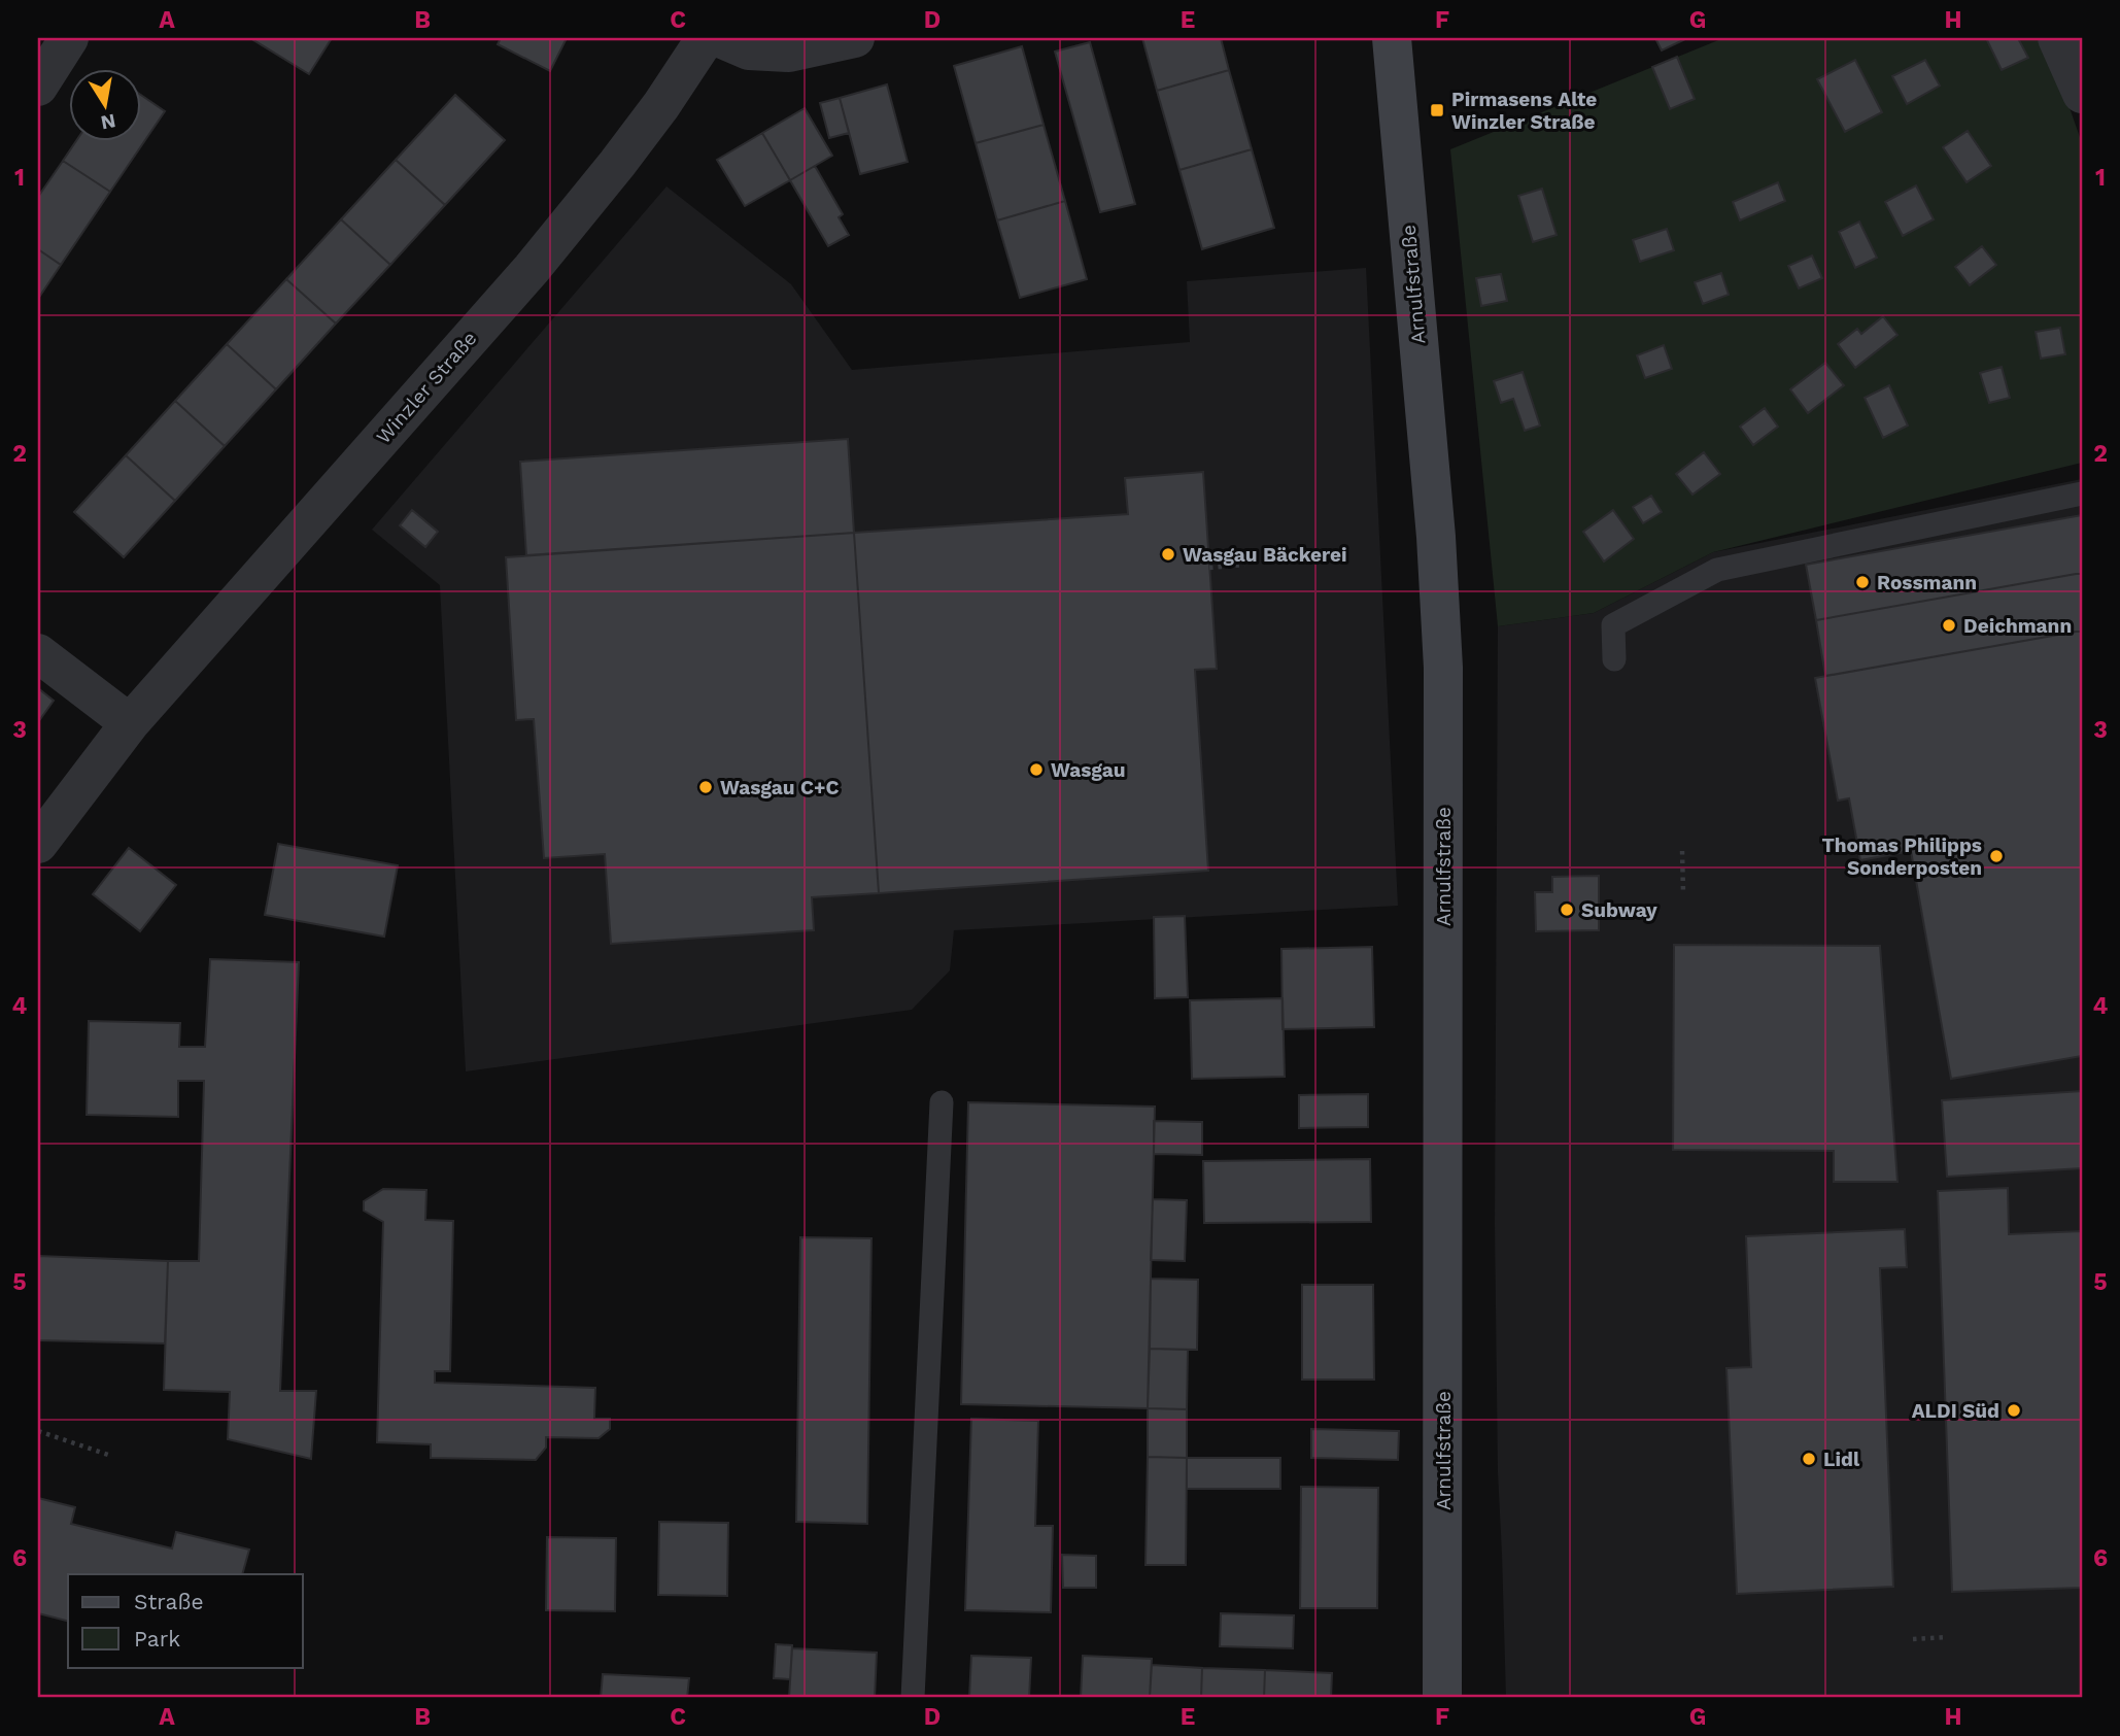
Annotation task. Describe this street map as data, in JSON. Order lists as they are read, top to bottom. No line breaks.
{"streets":{"street":["Arnulfstraße","Winzler Straße"]},"places":{"transit":["Pirmasens Alte Winzler Straße"],"other":["Wasgau Bäckerei","Rossmann","Deichmann","Wasgau","Wasgau C+C","Thomas Philipps Sonderposten","Subway","ALDI Süd","Lidl"]},"legend":["Straße","Park"],"north":"bottom","grid":{"columns":["A","B","C","D","E","F","G","H"],"rows":["1","2","3","4","5","6"]}}
